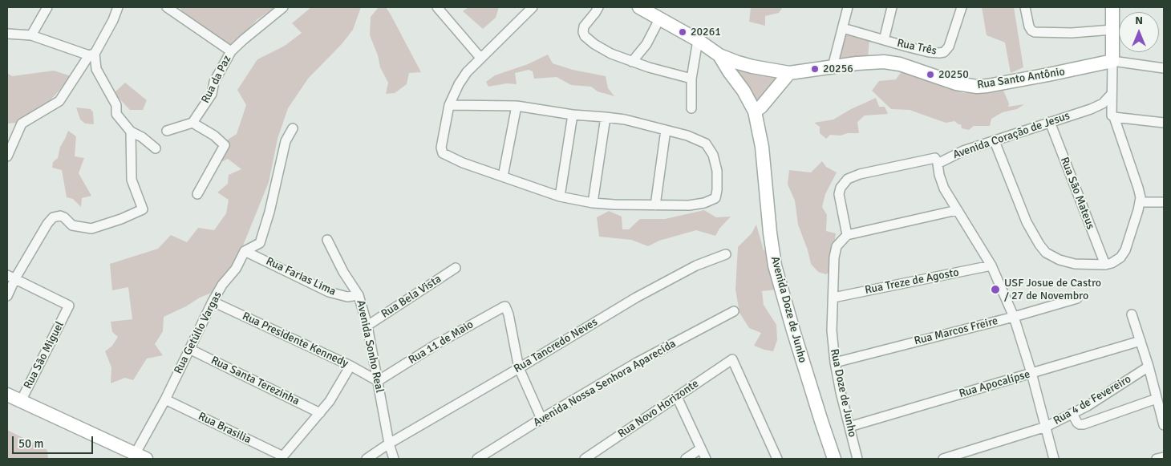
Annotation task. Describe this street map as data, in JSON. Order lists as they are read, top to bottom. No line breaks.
{"streets":{"main road":["Rua Santo Antônio","Avenida Doze de Junho"],"street":["Rua Três","Rua da Paz","Avenida Coração de Jesus","Rua São Mateus","Rua Farias Lima","Rua Treze de Agosto","Rua Bela Vista","Rua Marcos Freire","Rua Getúlio Vargas","Rua Presidente Kennedy","Rua 11 de Maio","Rua Tancredo Neves","Avenida Sonho Real","Rua São Miguel","Rua Santa Terezinha","Avenida Nossa Senhora Aparecida","Rua Apocalípse","Rua Doze de Junho","Rua 4 de Fevereiro","Rua Novo Horizonte","Rua Brasilia"]},"crossings":[["Rua Santo Antônio","Avenida Doze de Junho"],["Avenida Coração de Jesus","Rua São Mateus"],["Avenida Coração de Jesus","Rua Treze de Agosto"],["Avenida Coração de Jesus","Rua Marcos Freire"],["Avenida Coração de Jesus","Rua Apocalípse"],["Avenida Coração de Jesus","Rua 4 de Fevereiro"],["Rua Farias Lima","Rua Getúlio Vargas"],["Rua Farias Lima","Avenida Sonho Real"],["Rua Treze de Agosto","Rua Doze de Junho"],["Rua Bela Vista","Avenida Sonho Real"],["Rua Marcos Freire","Rua Doze de Junho"],["Rua Getúlio Vargas","Rua Presidente Kennedy"],["Rua Getúlio Vargas","Rua Santa Terezinha"],["Rua Getúlio Vargas","Rua Brasilia"],["Rua Presidente Kennedy","Rua 11 de Maio"],["Rua Presidente Kennedy","Avenida Sonho Real"],["Rua 11 de Maio","Rua Tancredo Neves"],["Rua 11 de Maio","Avenida Sonho Real"],["Rua Tancredo Neves","Avenida Sonho Real"],["Rua Apocalípse","Rua Doze de Junho"]],"places":["20261","20256","20250","USF Josue de Castro / 27 de Novembro"],"scale_bar":"50 m","north":"top"}
